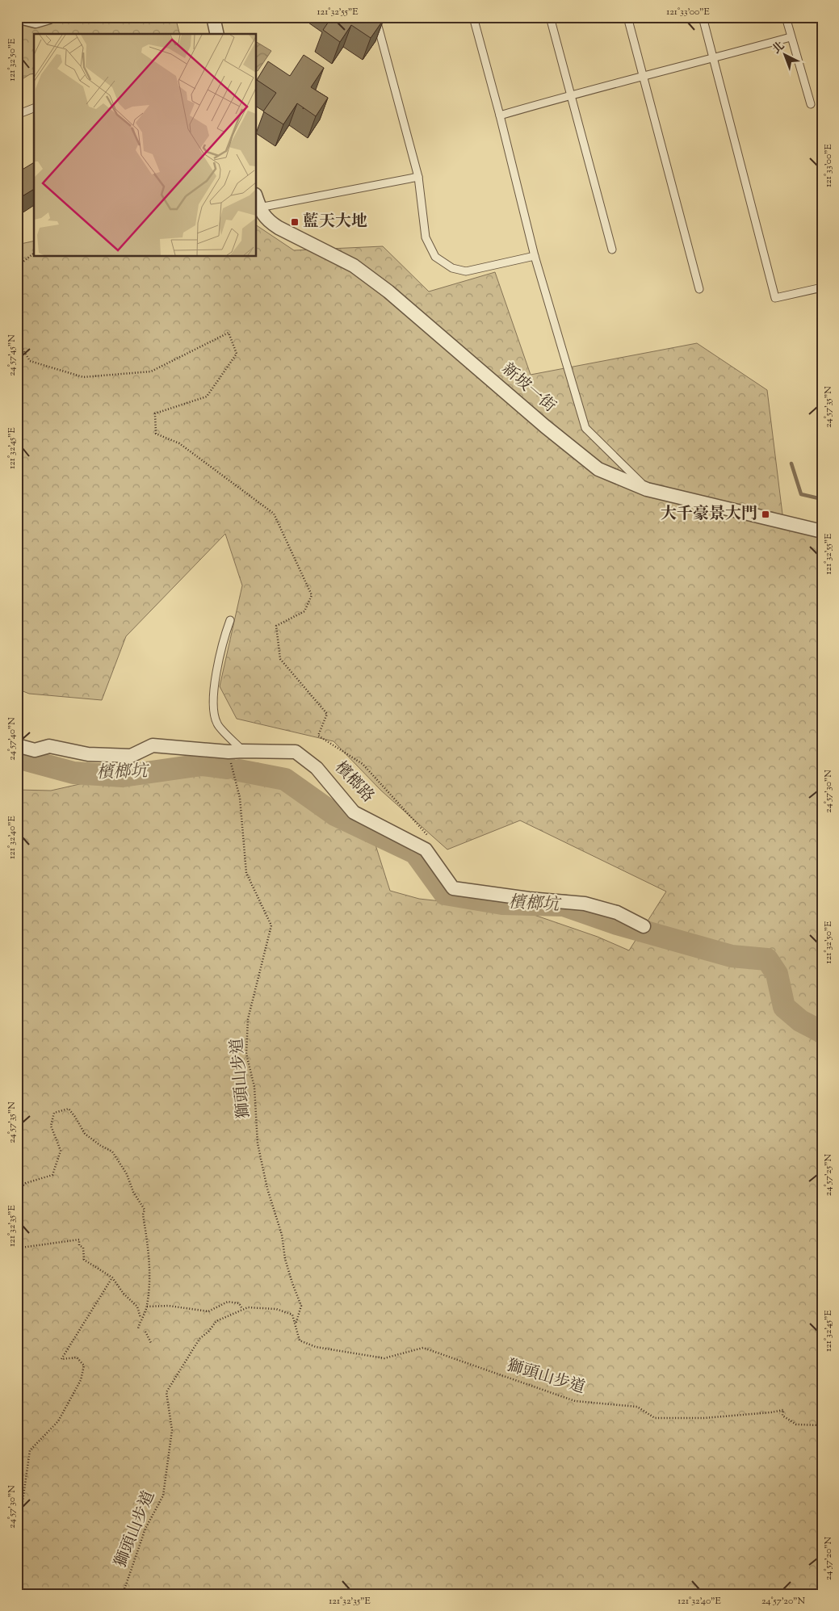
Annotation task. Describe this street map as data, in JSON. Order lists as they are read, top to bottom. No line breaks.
{"streets":{"street":["新坡一街","檳榔路"],"path":["獅頭山步道"]},"water":["檳榔坑"],"places":{"transit":["藍天大地","大千豪景大門"]},"north":"top left","coordinates":["121°32'55\"E","121°33'00\"E","121°32'50\"E","24°57'45\"N","24°57'35\"N","121°32'45\"E","24°57'40\"N","24°57'30\"N","121°32'40\"E","24°57'25\"N","121°32'35\"E","24°57'20\"N"]}
